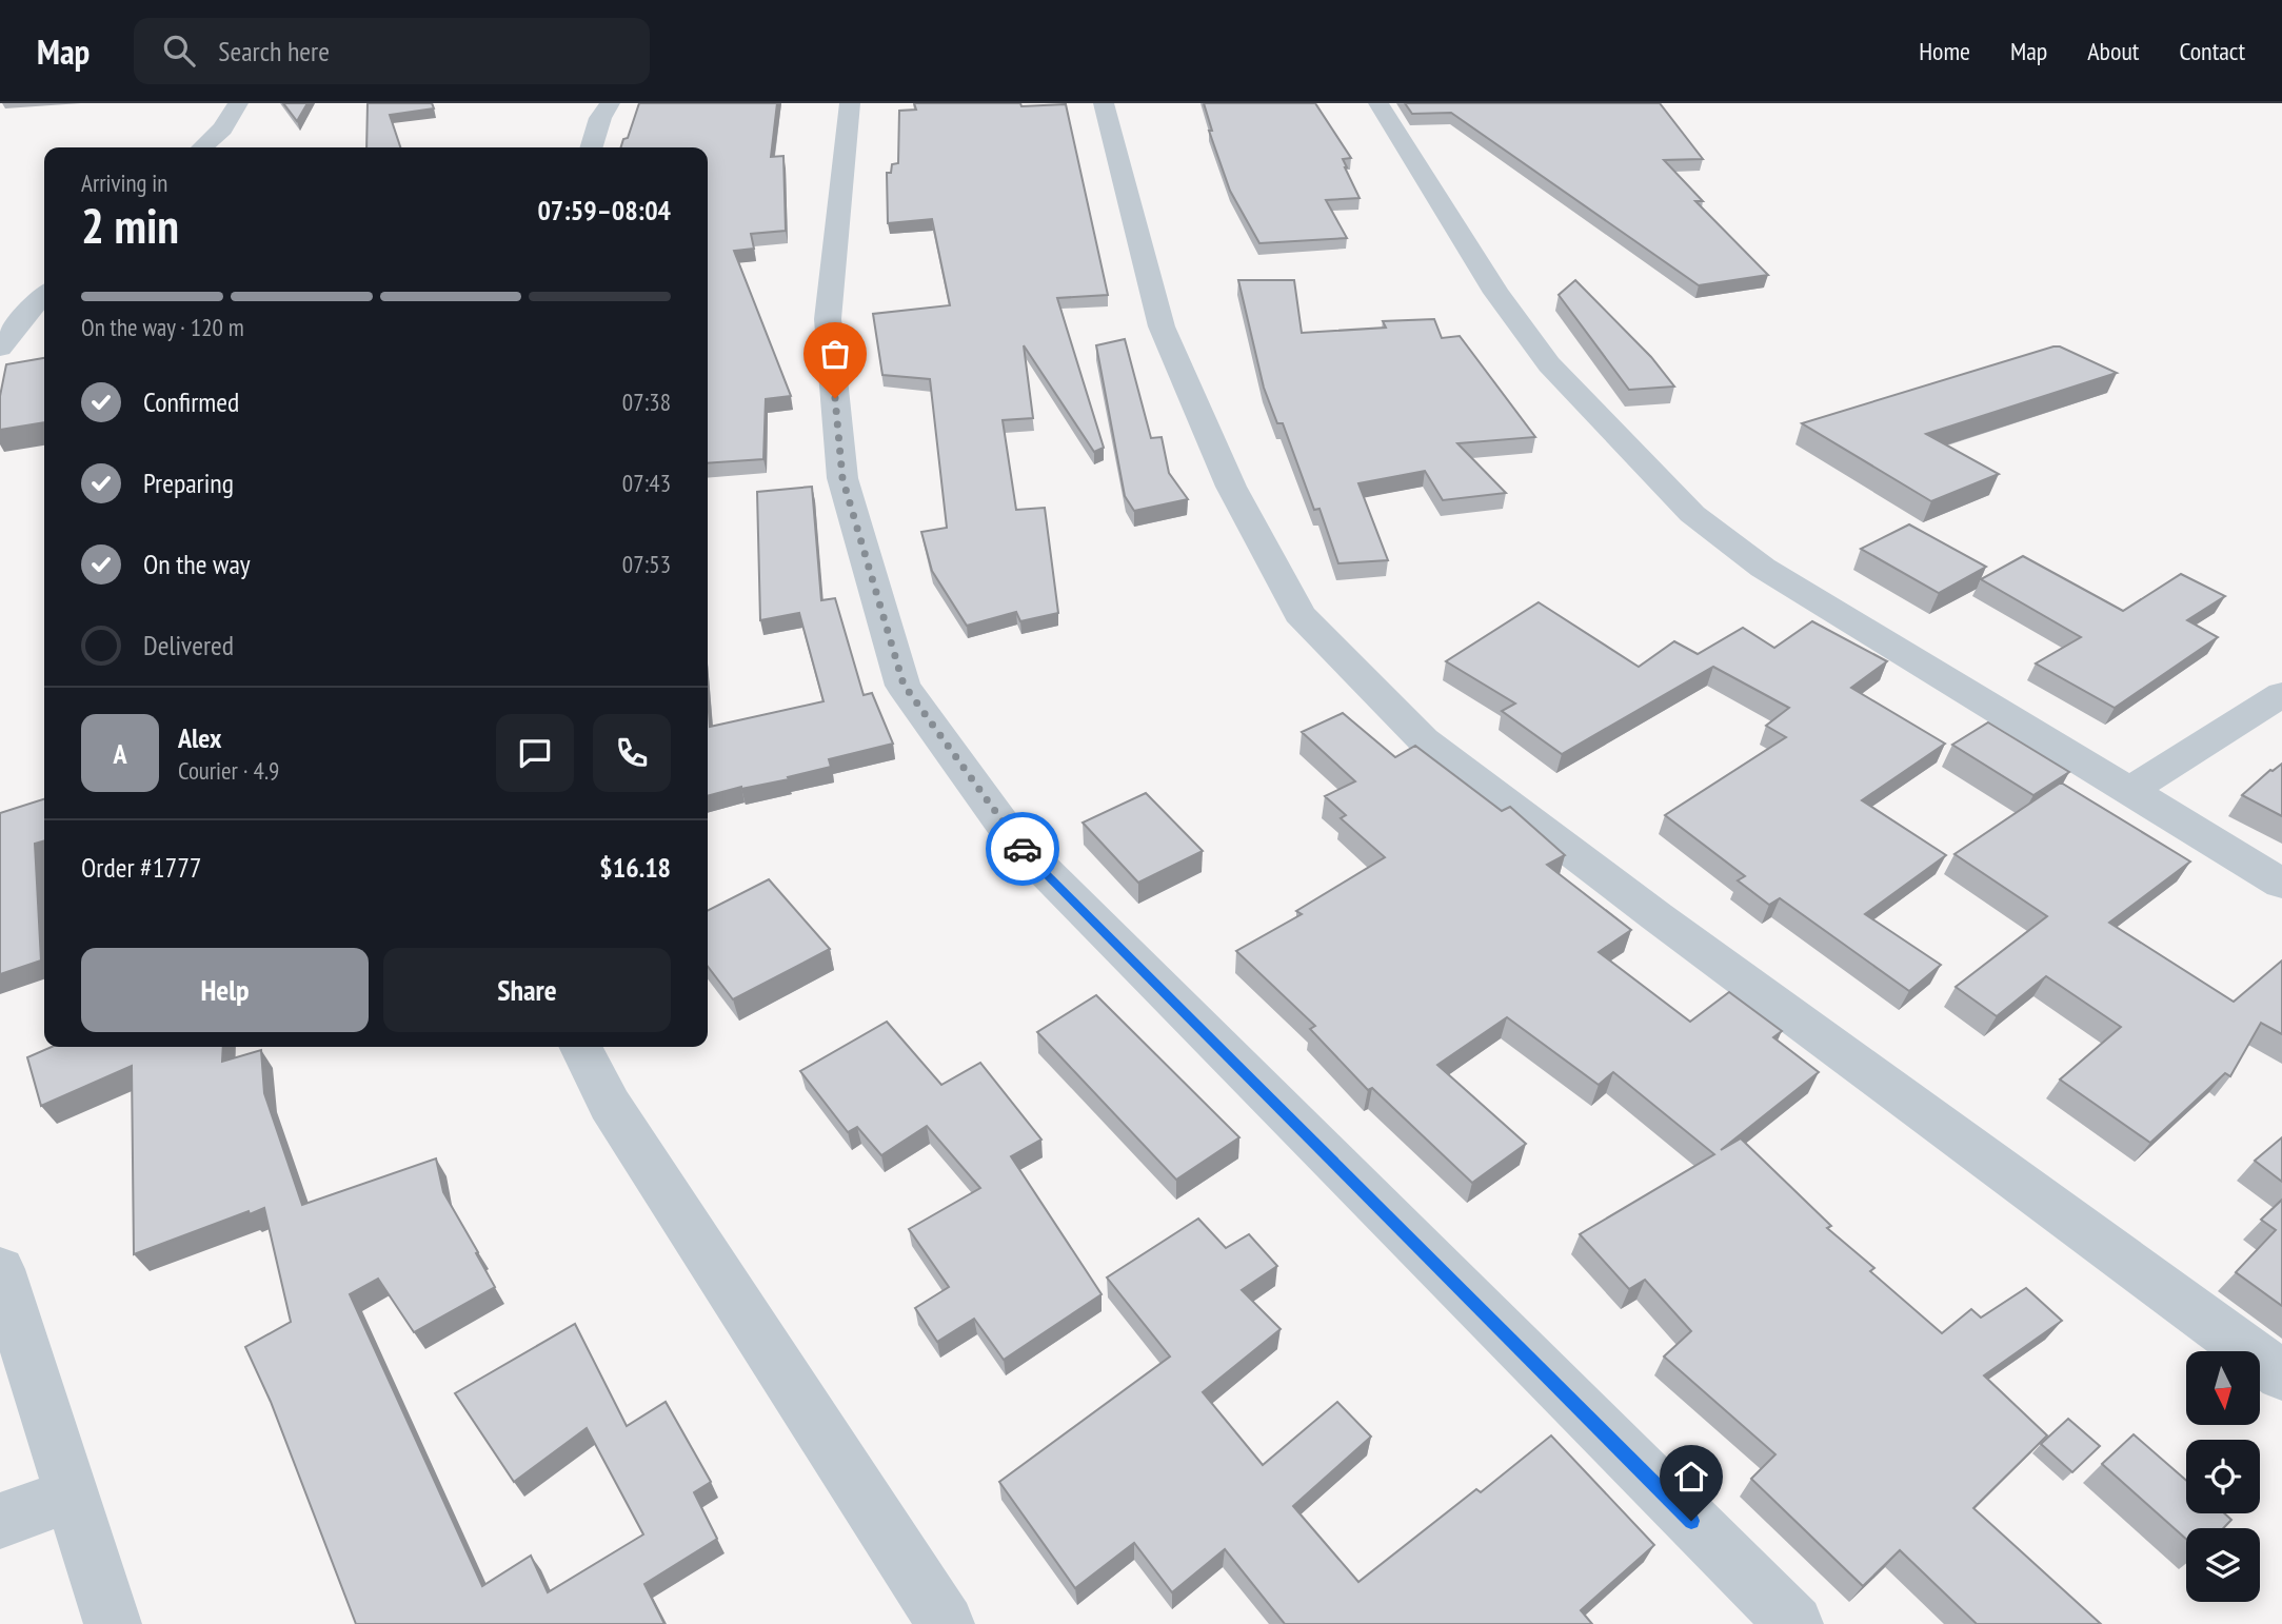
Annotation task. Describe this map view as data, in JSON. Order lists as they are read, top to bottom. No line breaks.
{"north":"bottom","page":{"header":"Map","search":"Search here","nav":["Home","Map","About","Contact"],"heading":["2 min","Arriving in","07:59–08:04"],"panel":["Alex","Courier · 4.9","Order #1777","$16.18"],"bar":"On the way · 120 m","list":[["Confirmed","07:38"],["Preparing","07:43"],["On the way","07:53"],"Delivered"],"round":"A","buttons":["Help","Share"]}}
